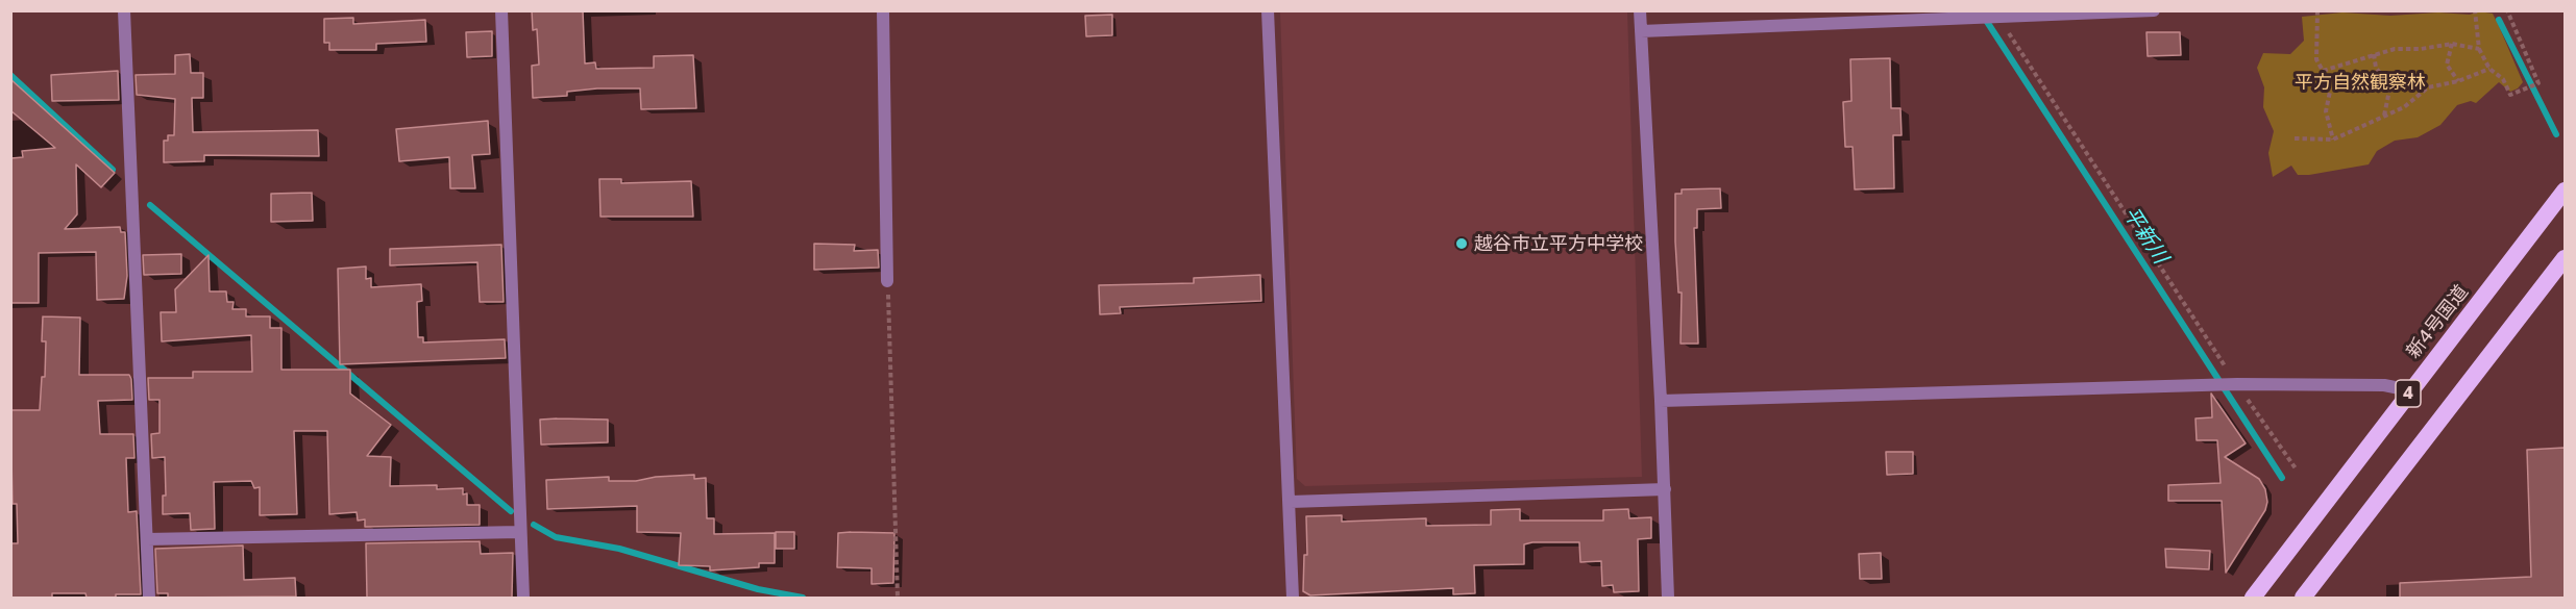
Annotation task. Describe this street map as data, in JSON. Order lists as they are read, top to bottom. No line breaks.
{"streets":{"highway":["新4号国道","4"]},"water":["平新川"],"parks":["平方自然観察林"],"places":["越谷市立平方中学校"]}
